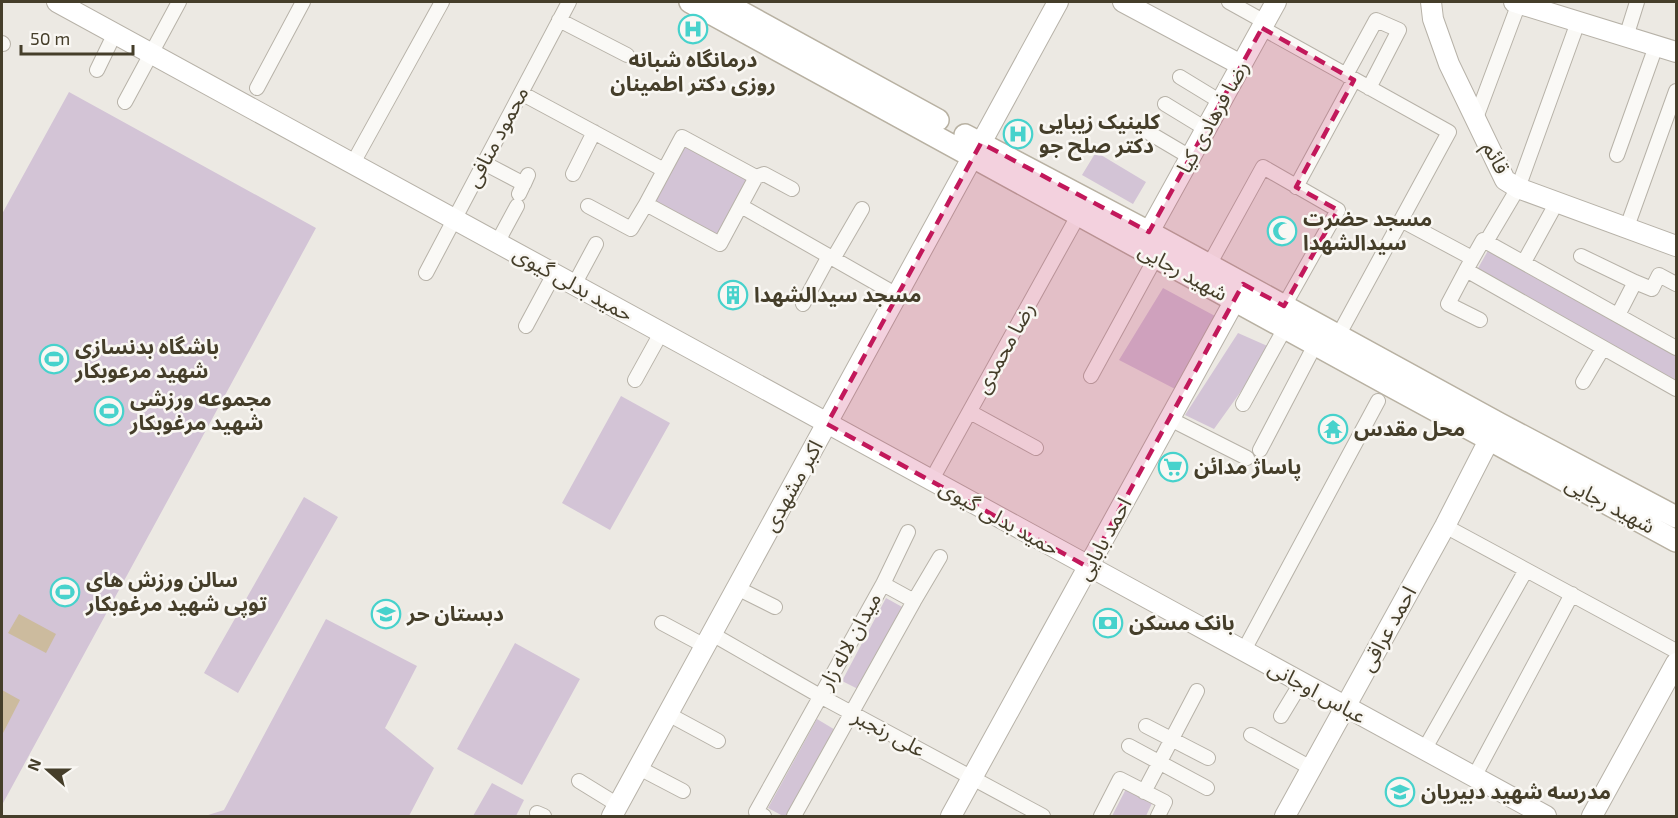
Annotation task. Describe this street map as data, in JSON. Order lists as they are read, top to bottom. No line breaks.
{"streets":{"main road":["شهید رجایی"],"street":["رضا فرهادی کیا","محمود منافی","قائم","حمید بدلی گیوی","رضا محمدی","اکبر مشهدی","احمد بابایی","احمد عراقی","میدان لاله زار","عباس اوجانی","علی رنجبر"]},"crossings":[["رضا فرهادی کیا","شهید رجایی"],["محمود منافی","حمید بدلی گیوی"],["شهید رجایی","رضا محمدی"],["شهید رجایی","اکبر مشهدی"],["شهید رجایی","احمد بابایی"],["شهید رجایی","احمد عراقی"],["حمید بدلی گیوی","رضا محمدی"],["حمید بدلی گیوی","اکبر مشهدی"],["حمید بدلی گیوی","احمد بابایی"],["حمید بدلی گیوی","عباس اوجانی"],["اکبر مشهدی","علی رنجبر"],["احمد بابایی","عباس اوجانی"],["احمد بابایی","علی رنجبر"],["احمد عراقی","عباس اوجانی"],["میدان لاله زار","علی رنجبر"]],"places":{"hospital":["درمانگاه شبانه روزی دکتر اطمینان","کلینیک زیبایی دکتر صلح جو"],"mosque":["مسجد حضرت سیدالشهدا"],"building":["مسجد سیدالشهدا"],"sports":["باشگاه بدنسازی شهید مرعوبکار","مجموعه ورزشی شهید مرغوبکار","سالن ورزش های توپی شهید مرغوبکار"],"temple":["محل مقدس"],"supermarket":["پاساژ مدائن"],"school or university":["دبستان حر","مدرسه شهید دبیریان"],"bank":["بانک مسکن"]},"scale_bar":"50 m","north":"left"}
